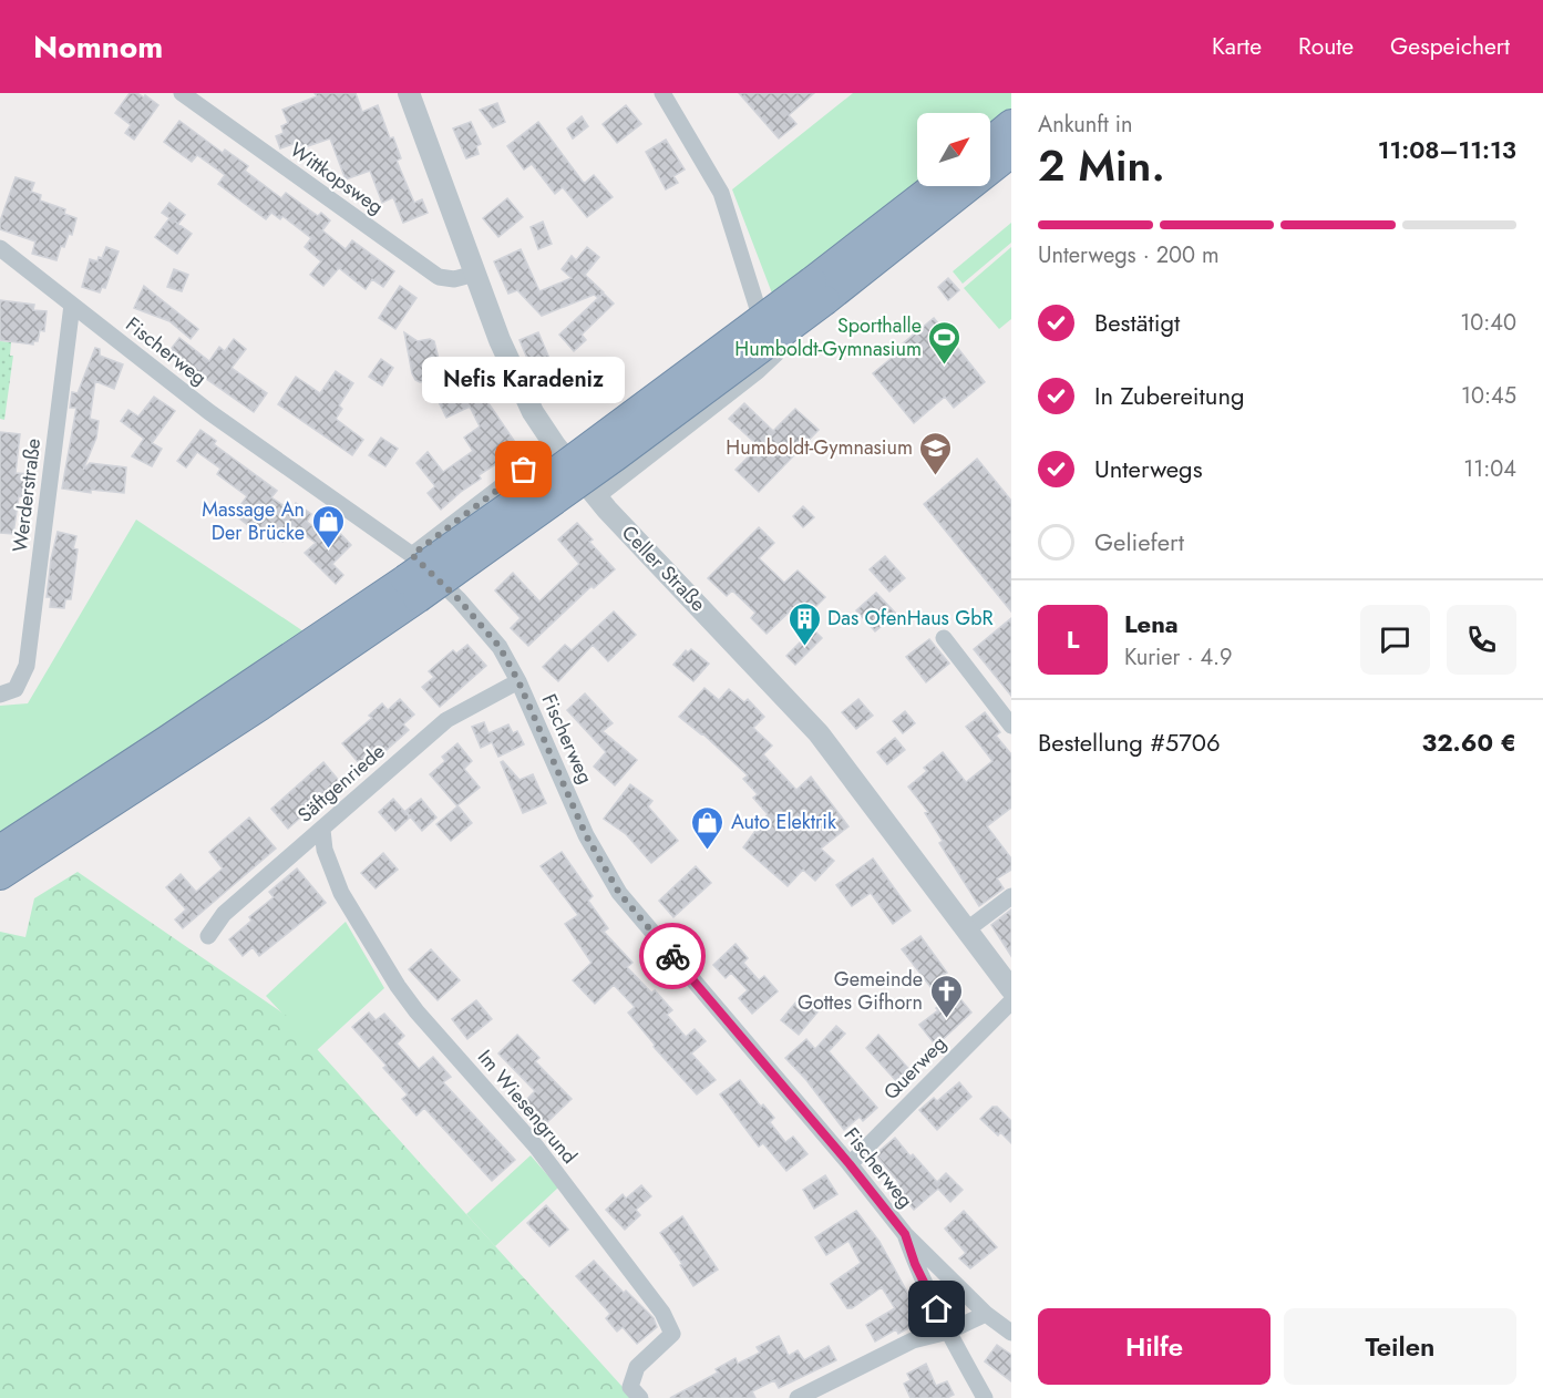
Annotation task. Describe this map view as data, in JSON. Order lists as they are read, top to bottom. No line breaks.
{"streets":{"street":["Wittkopsweg","Fischerweg","Werderstraße","Celler Straße","Säftgenriede","Querweg","Im Wiesengrund"]},"crossings":[["Wittkopsweg","Celler Straße"],["Fischerweg","Werderstraße"],["Fischerweg","Säftgenriede"],["Fischerweg","Querweg"],["Säftgenriede","Im Wiesengrund"]],"places":{"sports":["Sporthalle Humboldt-Gymnasium"],"other":["Nefis Karadeniz"],"school or university":["Humboldt-Gymnasium"],"shop":["Massage An Der Brücke","Auto Elektrik"],"building":["Das OfenHaus GbR"],"church":["Gemeinde Gottes Gifhorn"]},"north":"top right","page":{"header":"Nomnom","nav":["Karte","Route","Gespeichert"],"heading":["2 Min.","Ankunft in","11:08–11:13"],"panel":["Lena","Kurier · 4.9","Bestellung #5706","32.60 €"],"bar":"Unterwegs · 200 m","list":[["Bestätigt","10:40"],["In Zubereitung","10:45"],["Unterwegs","11:04"],"Geliefert"],"bubble":"Nefis Karadeniz","round":"L","buttons":["Hilfe","Teilen"]}}
